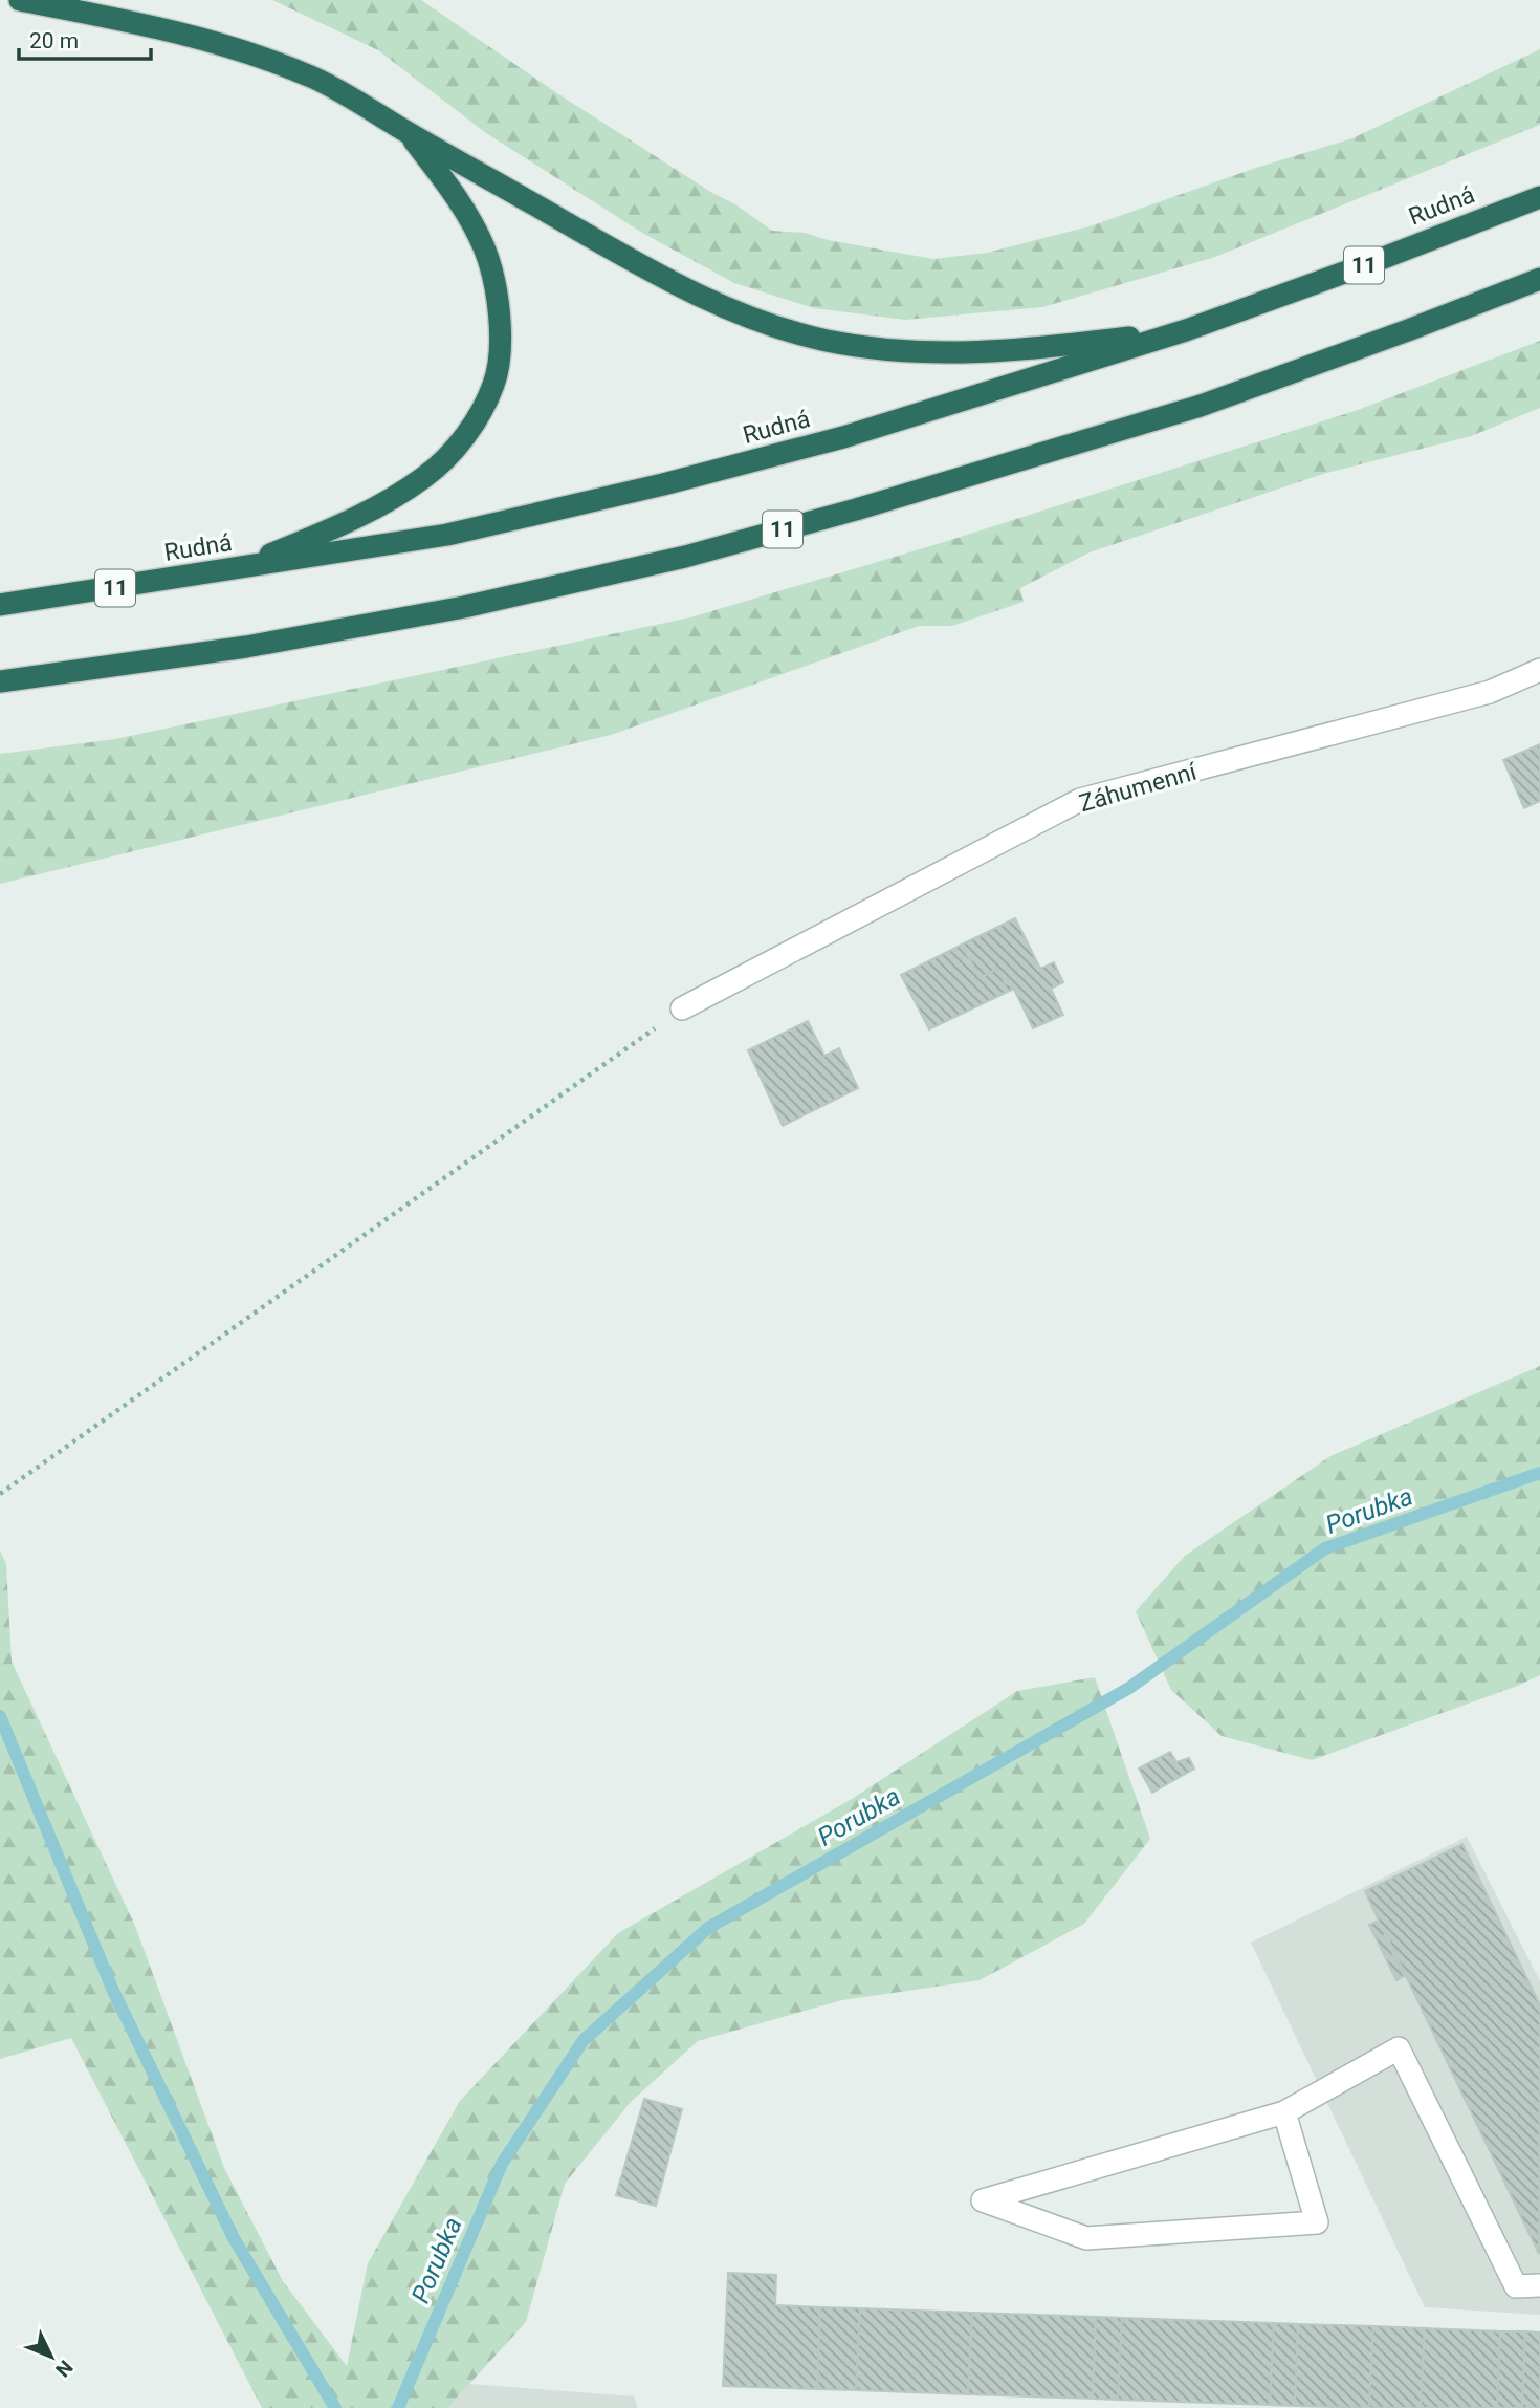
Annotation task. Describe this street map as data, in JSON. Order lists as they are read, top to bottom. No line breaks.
{"streets":{"highway":["Rudná","11"],"street":["Záhumenní"]},"water":["Porubka"],"scale_bar":"20 m","north":"bottom right"}
